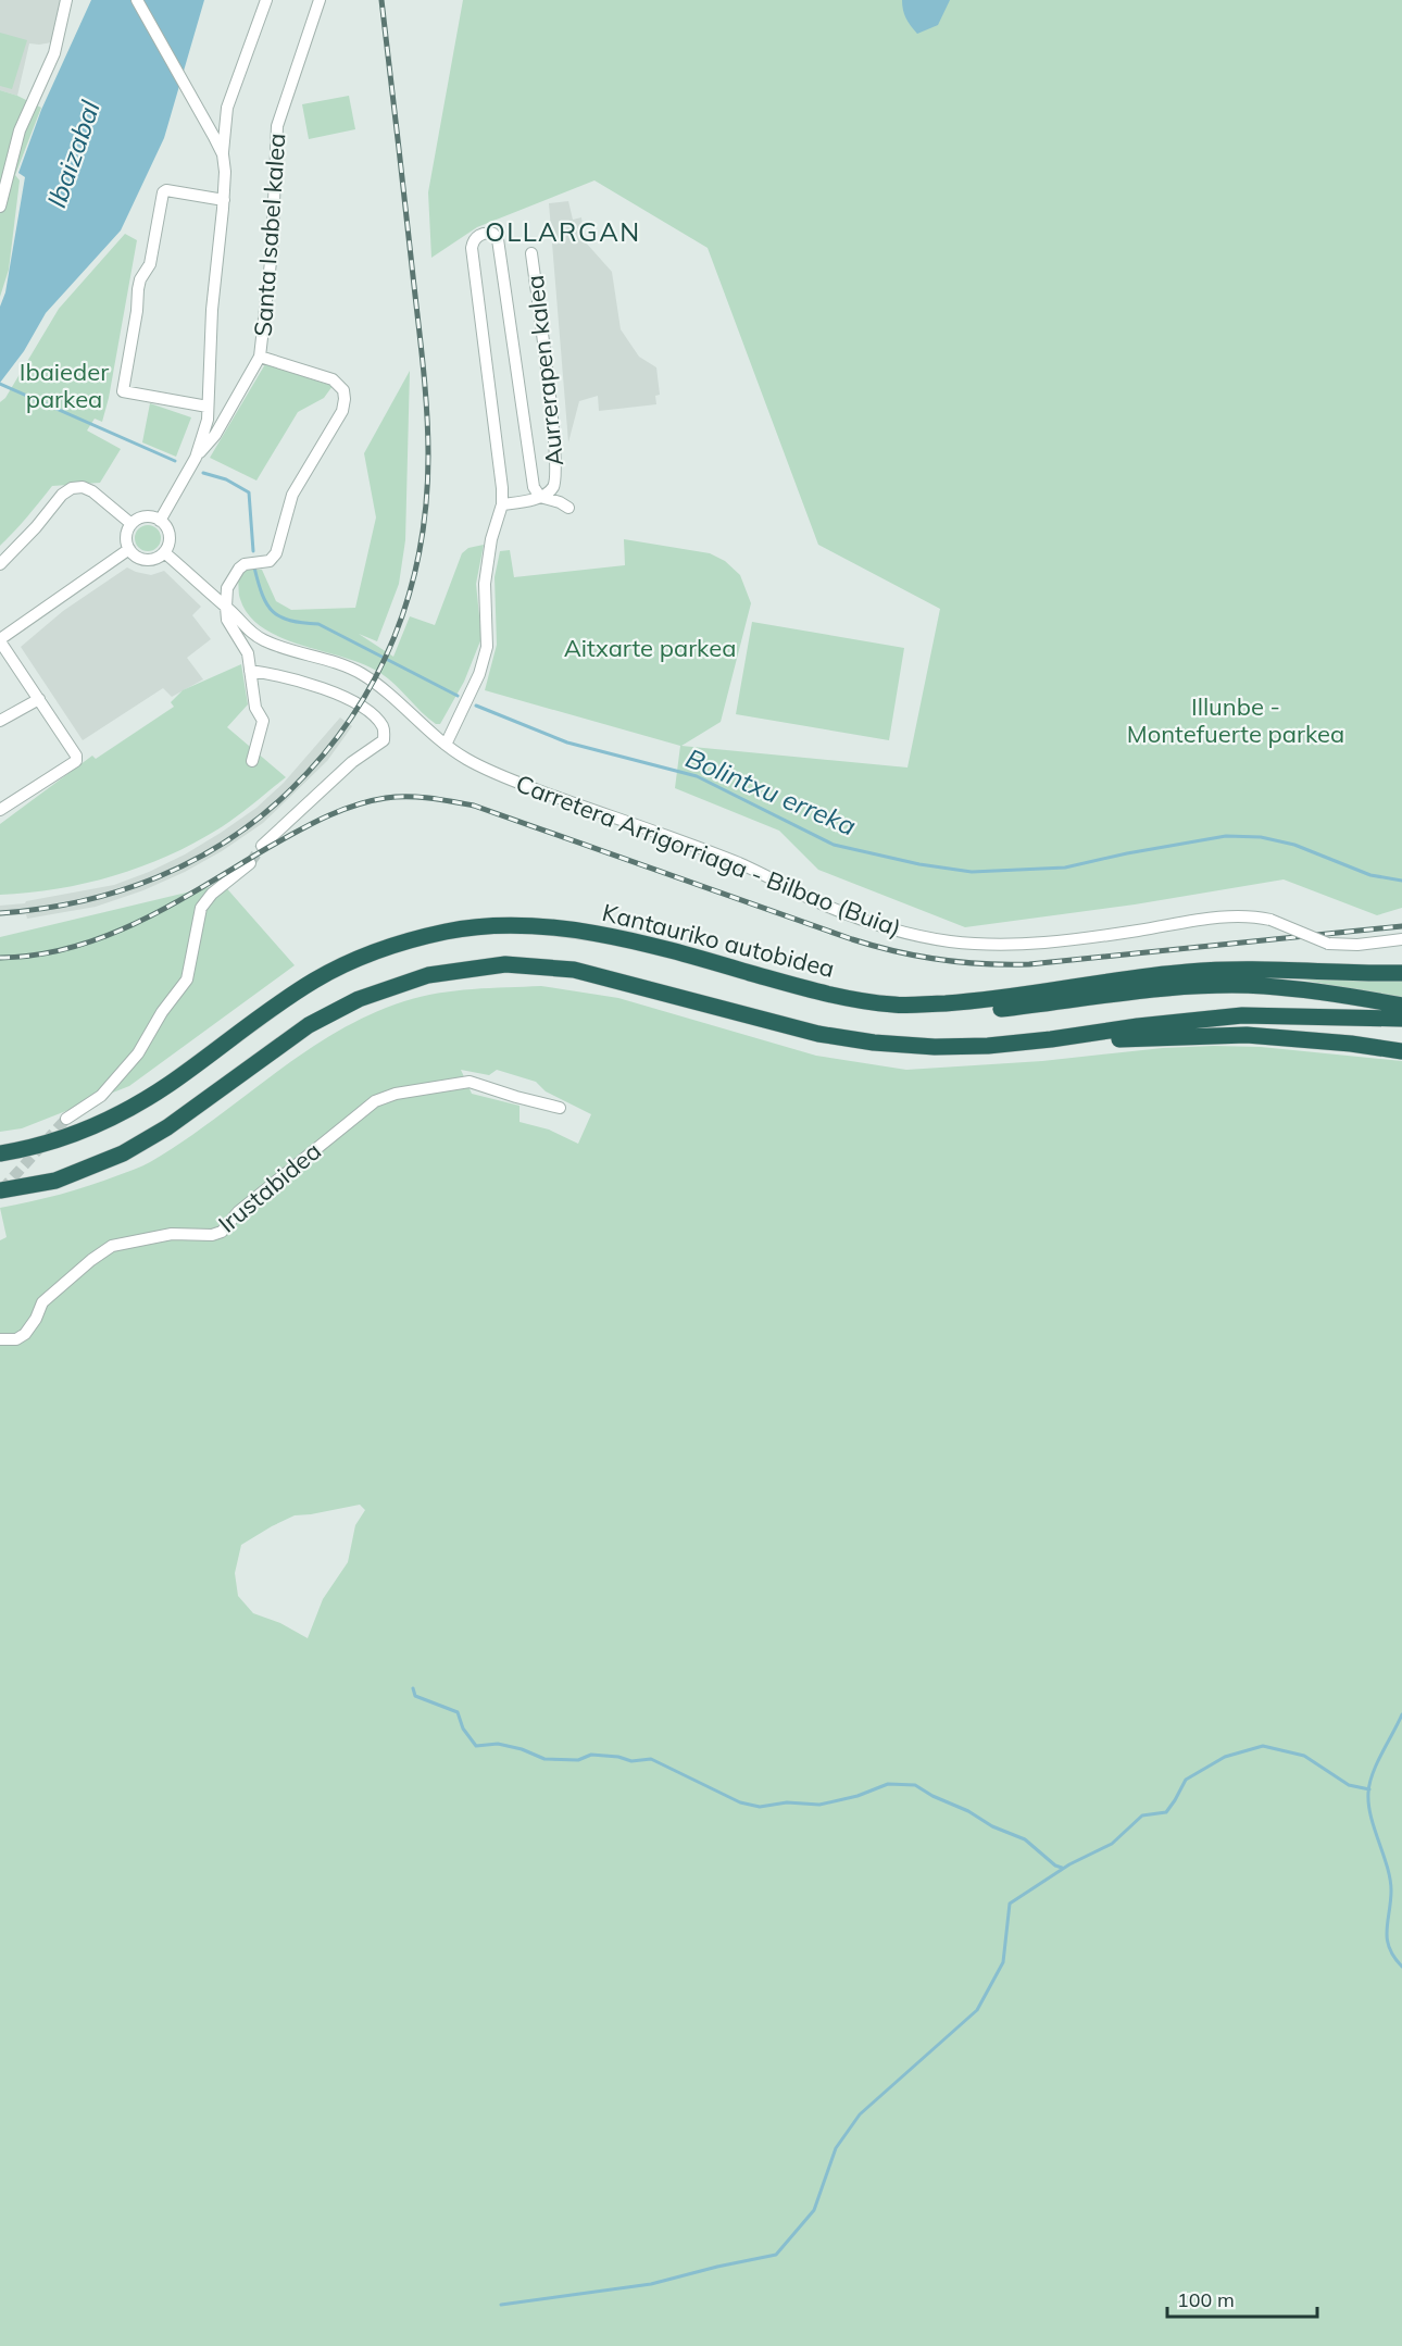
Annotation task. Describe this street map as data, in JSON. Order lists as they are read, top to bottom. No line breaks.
{"streets":{"highway":["Kantauriko autobidea"],"street":["Santa Isabel kalea","Aurrerapen kalea","Carretera Arrigorriaga - Bilbao (Buia)","Irustabidea"]},"crossings":[["Santa Isabel kalea","Carretera Arrigorriaga - Bilbao (Buia)"]],"districts":["OLLARGAN"],"water":["Ibaizabal","Bolintxu erreka"],"parks":["Ibaieder parkea","Aitxarte parkea","Illunbe - Montefuerte parkea"],"scale_bar":"100 m"}
